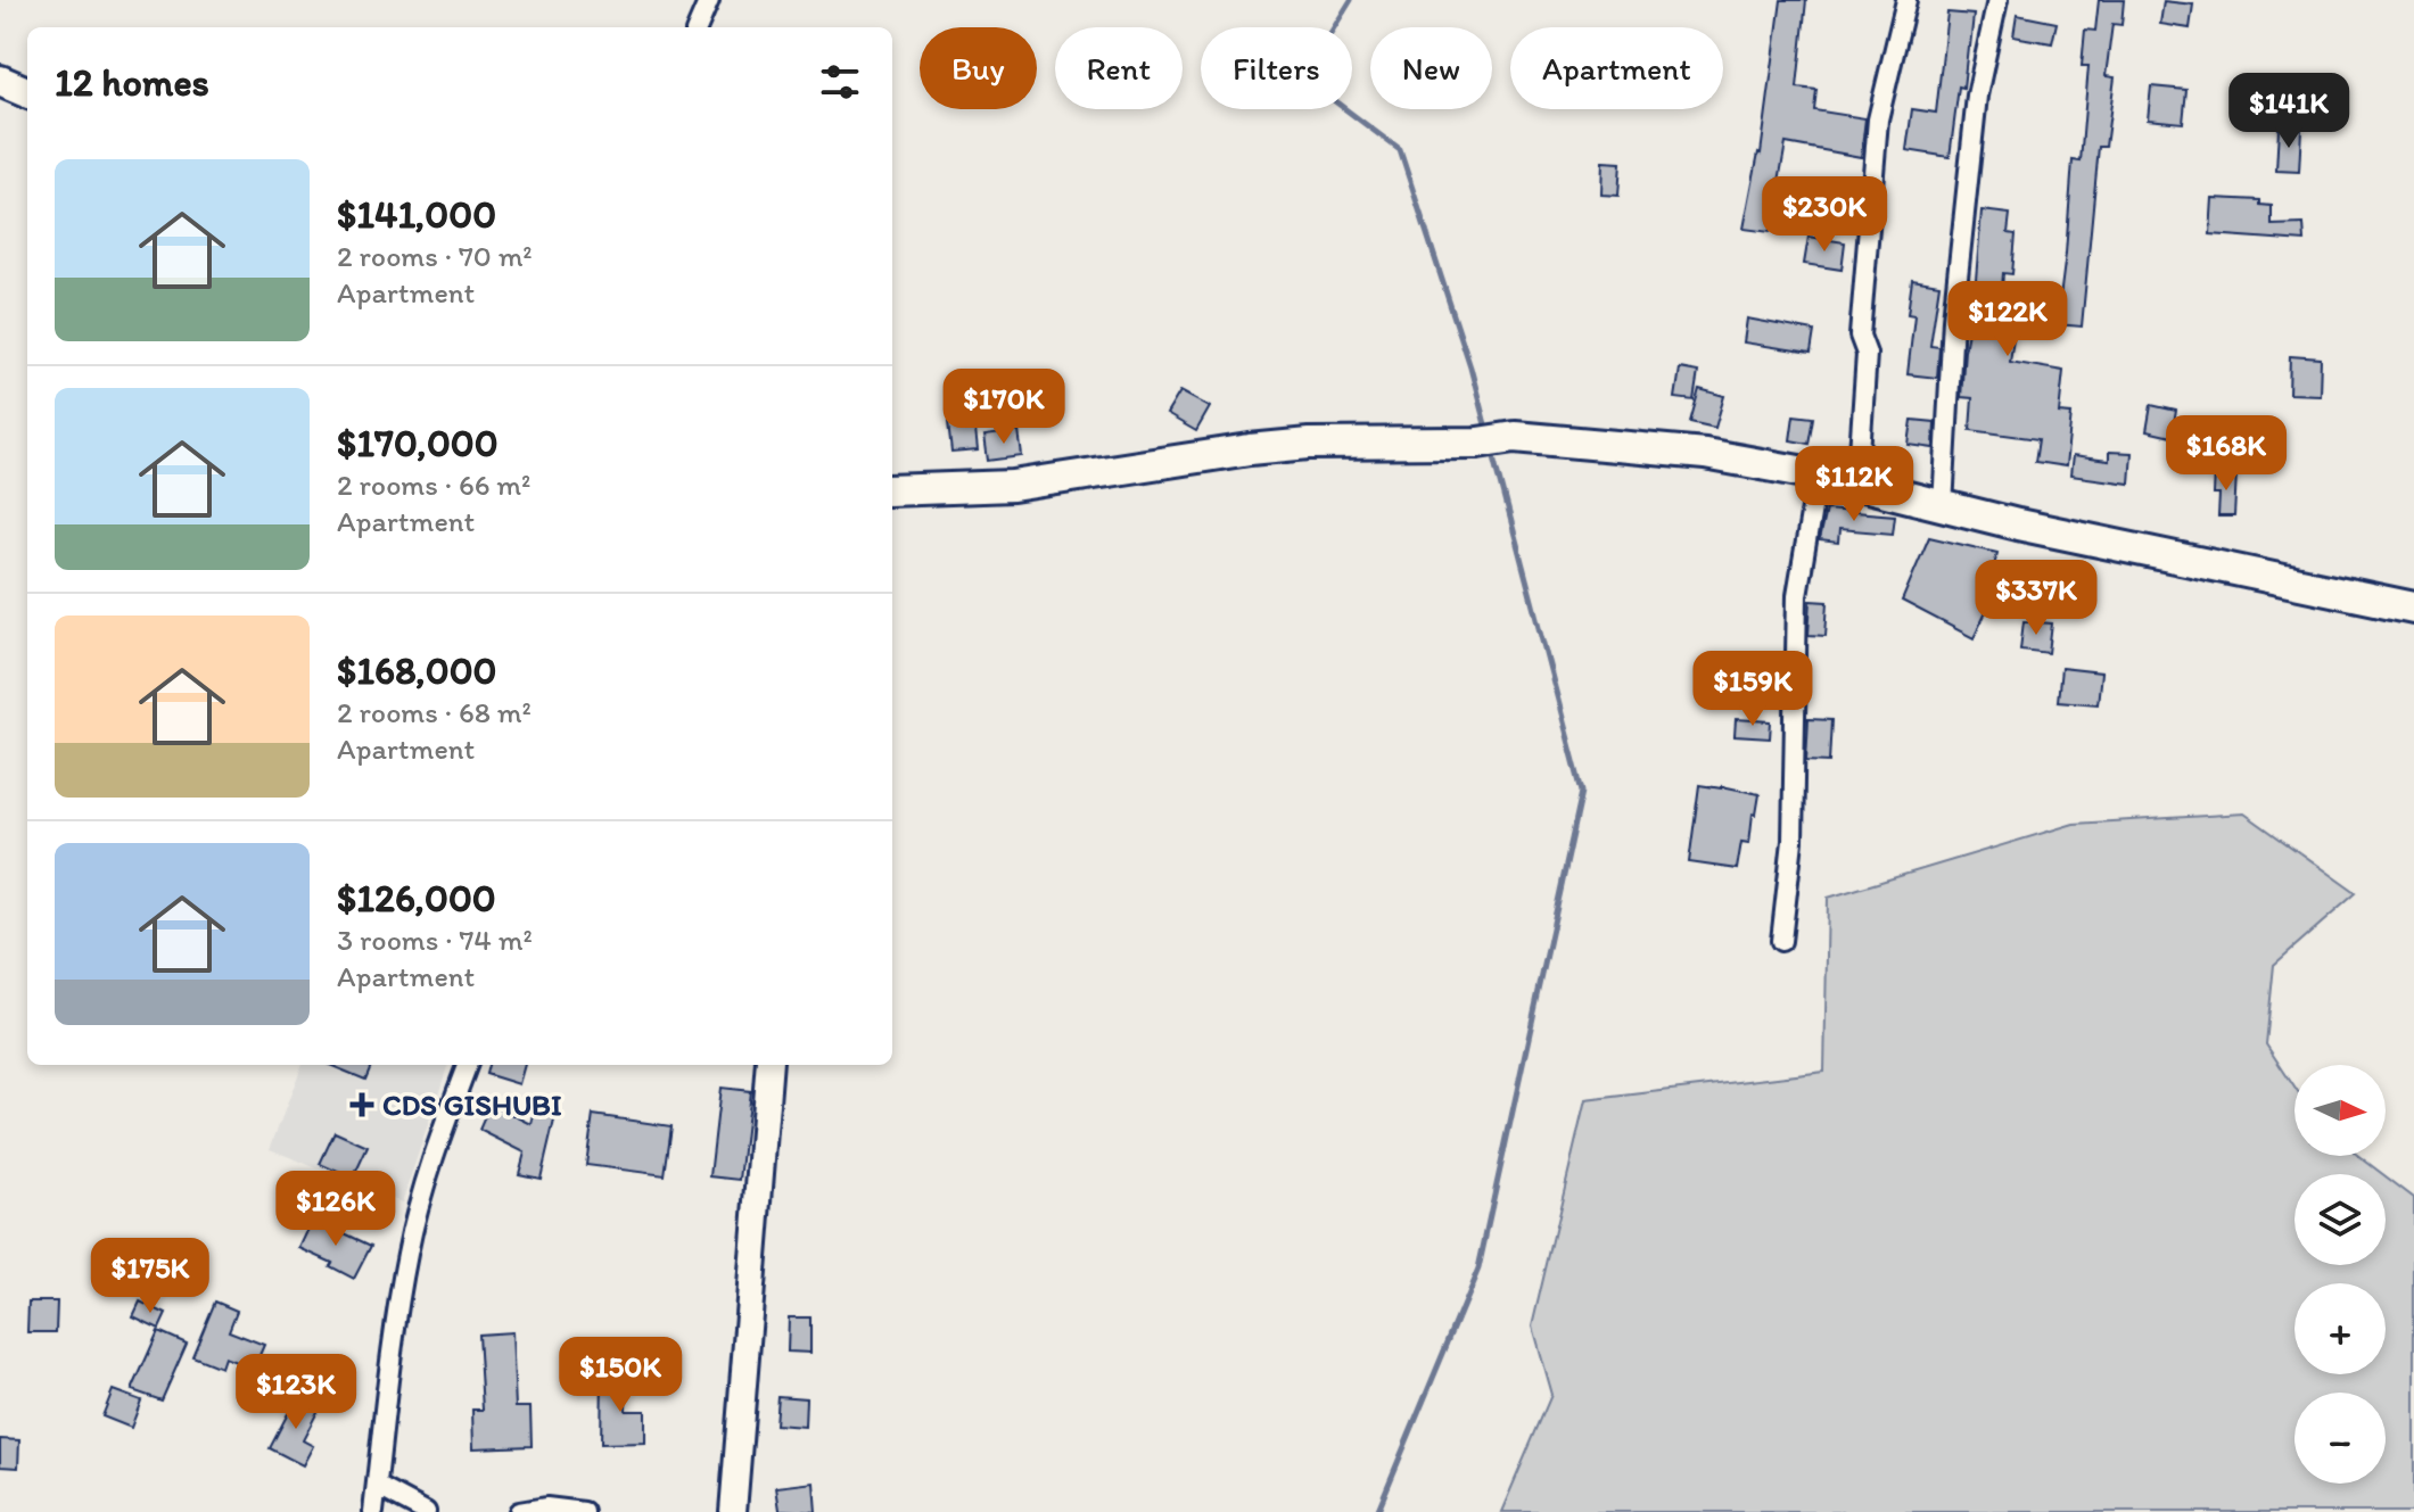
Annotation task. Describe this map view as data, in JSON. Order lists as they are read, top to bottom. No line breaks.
{"places":{"health":["CDS GISHUBI"]},"north":"right","page":{"chip":["Buy","Rent","Filters","New","Apartment"],"heading":"12 homes","price":["$141K","$230K","$122K","$170K","$168K","$112K","$337K","$159K","$126K","$175K","$150K","$123K"],"list":[{"name":"$141,000","note":"2 rooms · 70 m² · Apartment"},{"name":"$170,000","note":"2 rooms · 66 m² · Apartment"},{"name":"$168,000","note":"2 rooms · 68 m² · Apartment"},{"name":"$126,000","note":"3 rooms · 74 m² · Apartment"}],"map_buttons":["+","−"]}}
